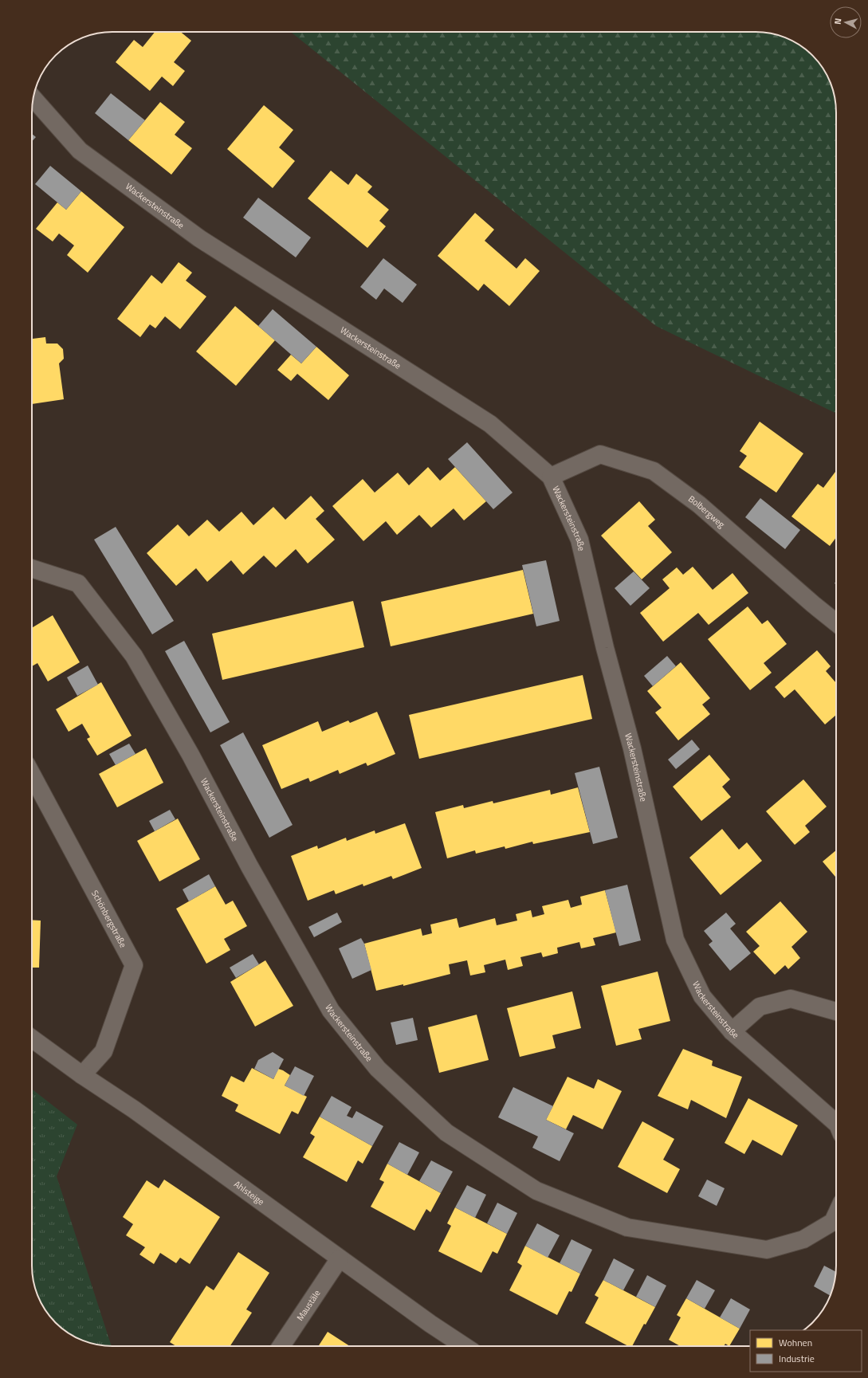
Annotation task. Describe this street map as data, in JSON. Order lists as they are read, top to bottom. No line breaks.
{"streets":{"street":["Wackersteinstraße","Bolbergweg","Schönbergstraße","Ahlsteige","Maustäle"]},"crossings":[["Wackersteinstraße","Bolbergweg"],["Schönbergstraße","Ahlsteige"],["Ahlsteige","Maustäle"]],"legend":["Wohnen","Industrie"],"north":"left"}
